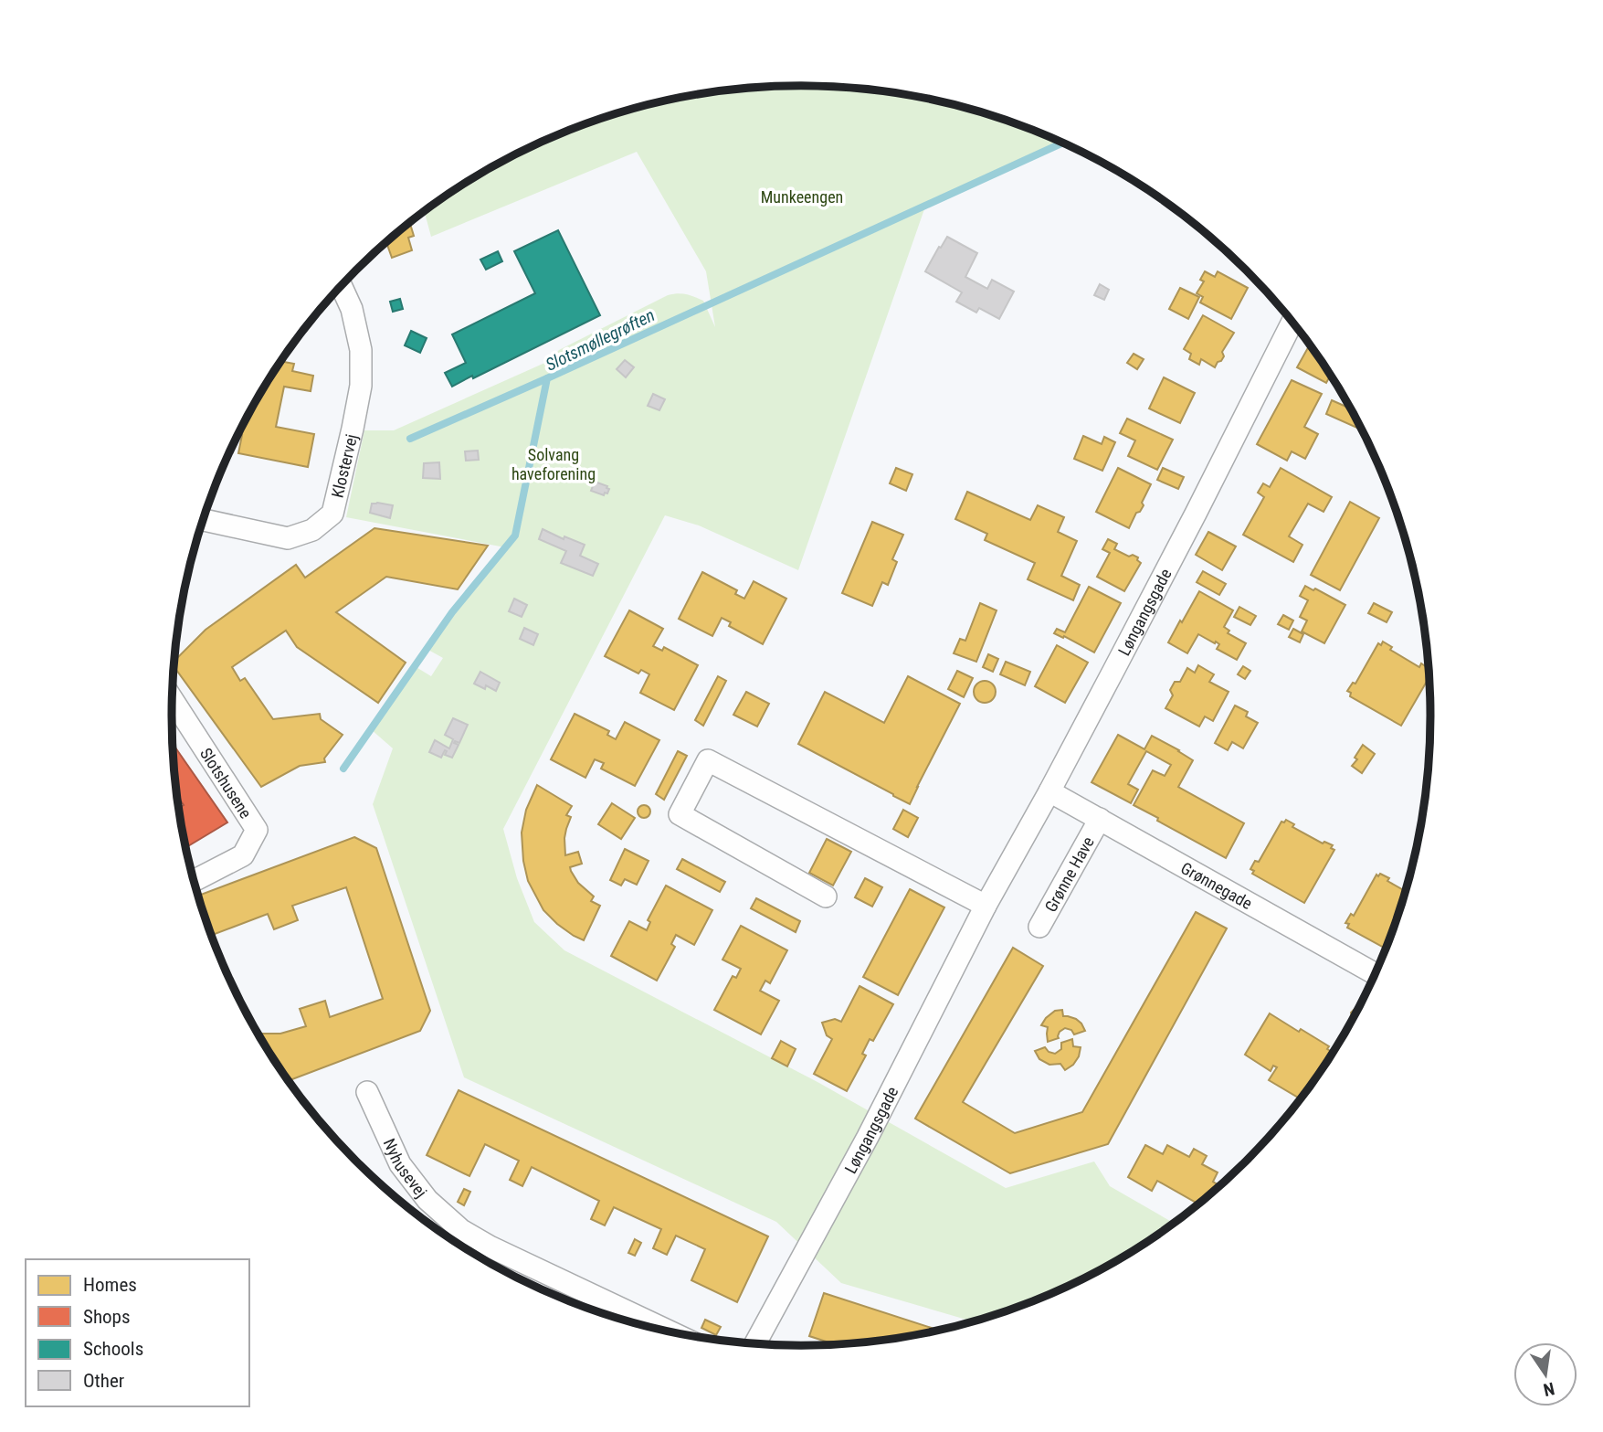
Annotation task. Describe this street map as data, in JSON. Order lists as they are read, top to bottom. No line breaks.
{"streets":{"street":["Klostervej","Løngangsgade","Slotshusene","Grønne Have","Grønnegade","Nyhusevej"]},"crossings":[["Løngangsgade","Grønnegade"],["Grønne Have","Grønnegade"]],"water":["Slotsmøllegrøften"],"parks":["Munkeengen","Solvang haveforening"],"legend":["Homes","Shops","Schools","Other"],"north":"bottom"}
